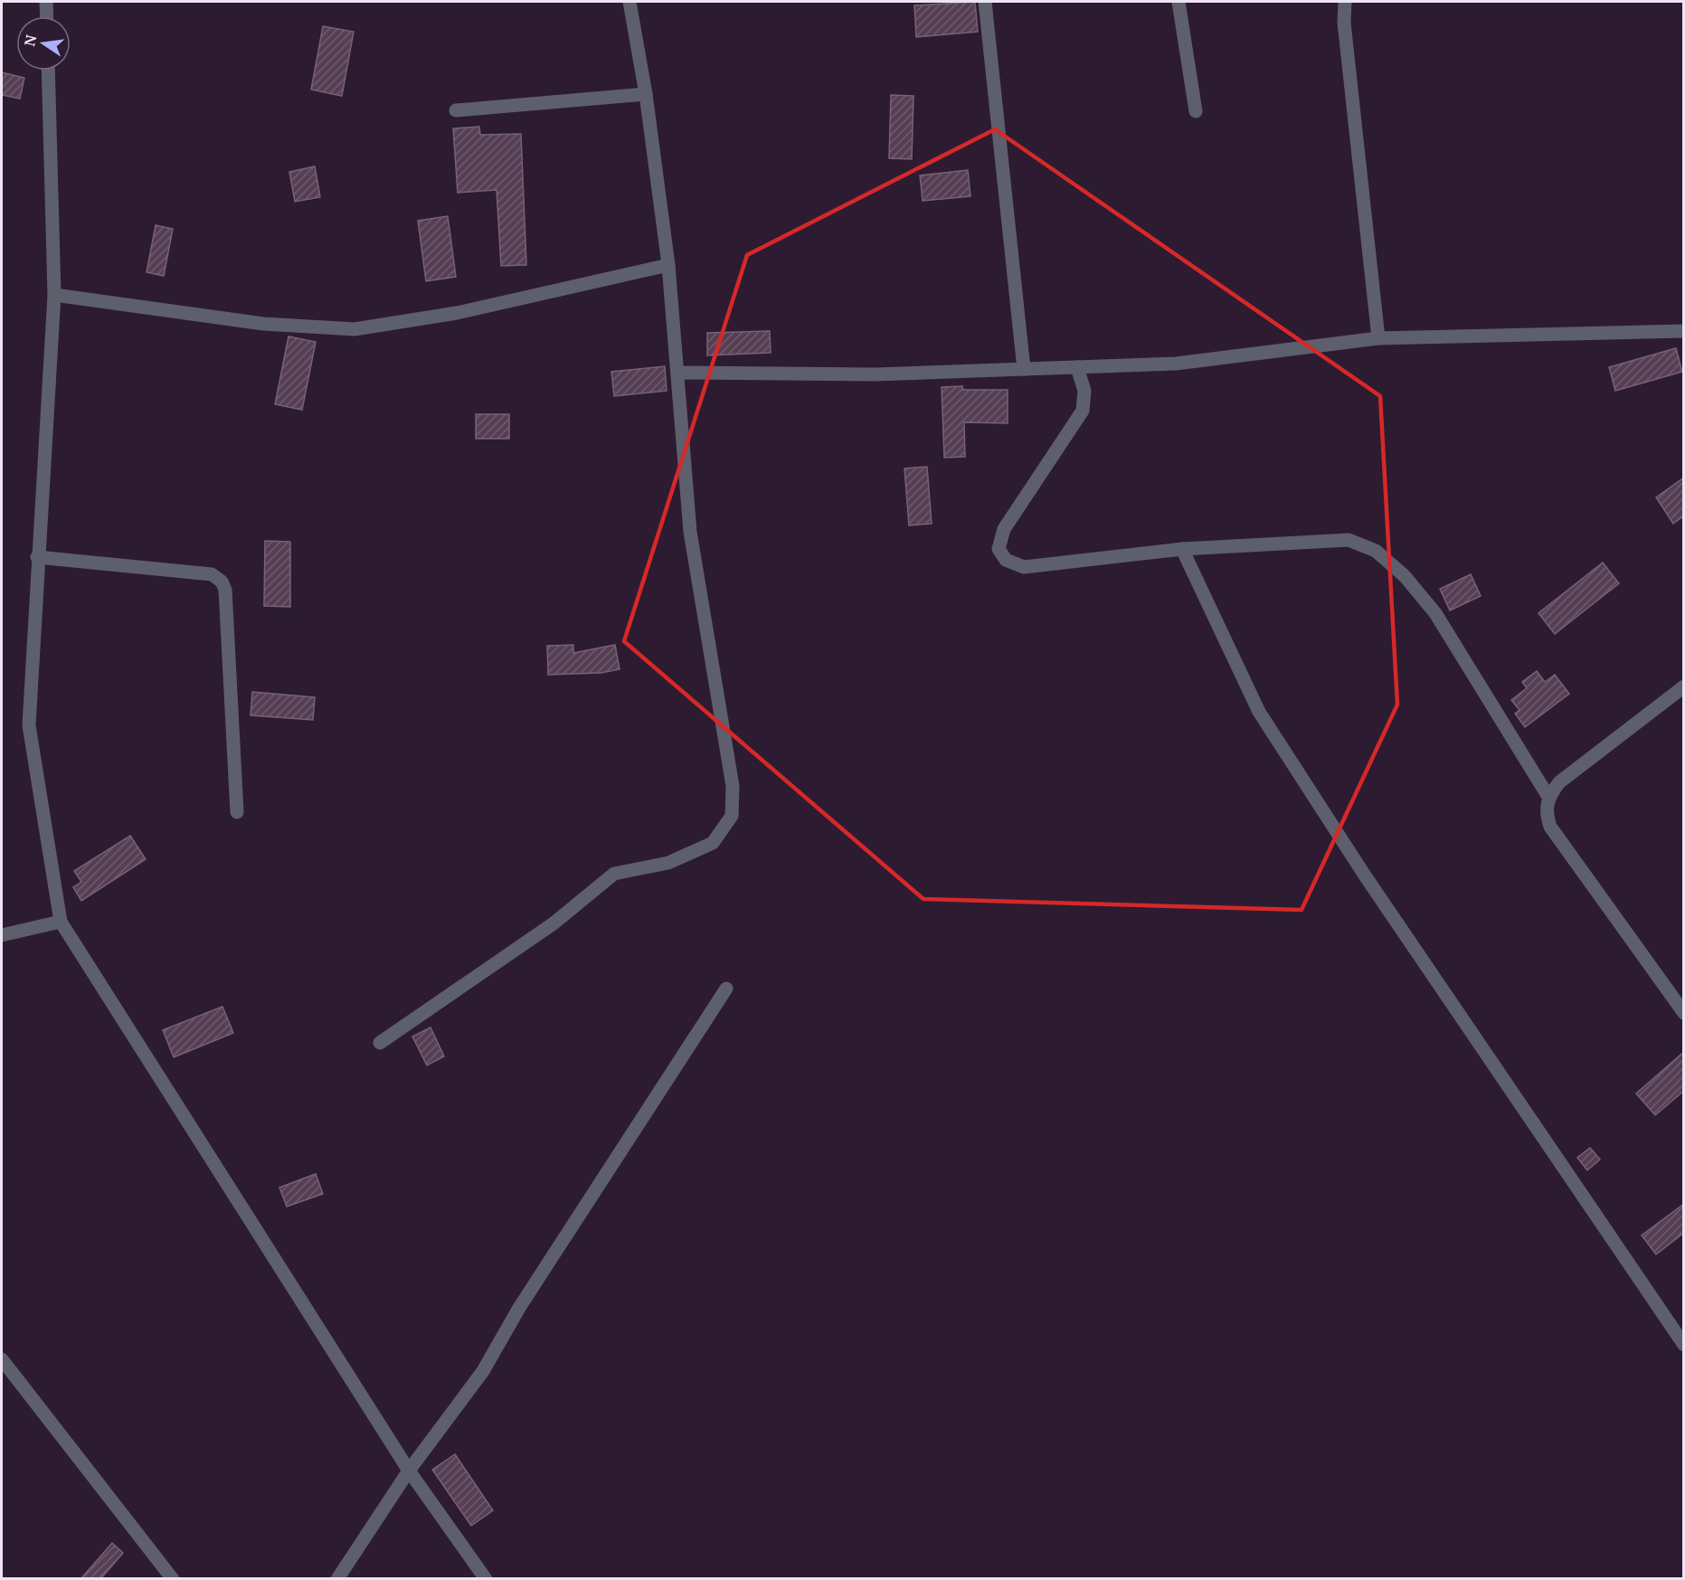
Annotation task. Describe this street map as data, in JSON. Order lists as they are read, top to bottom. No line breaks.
{"north":"left"}
